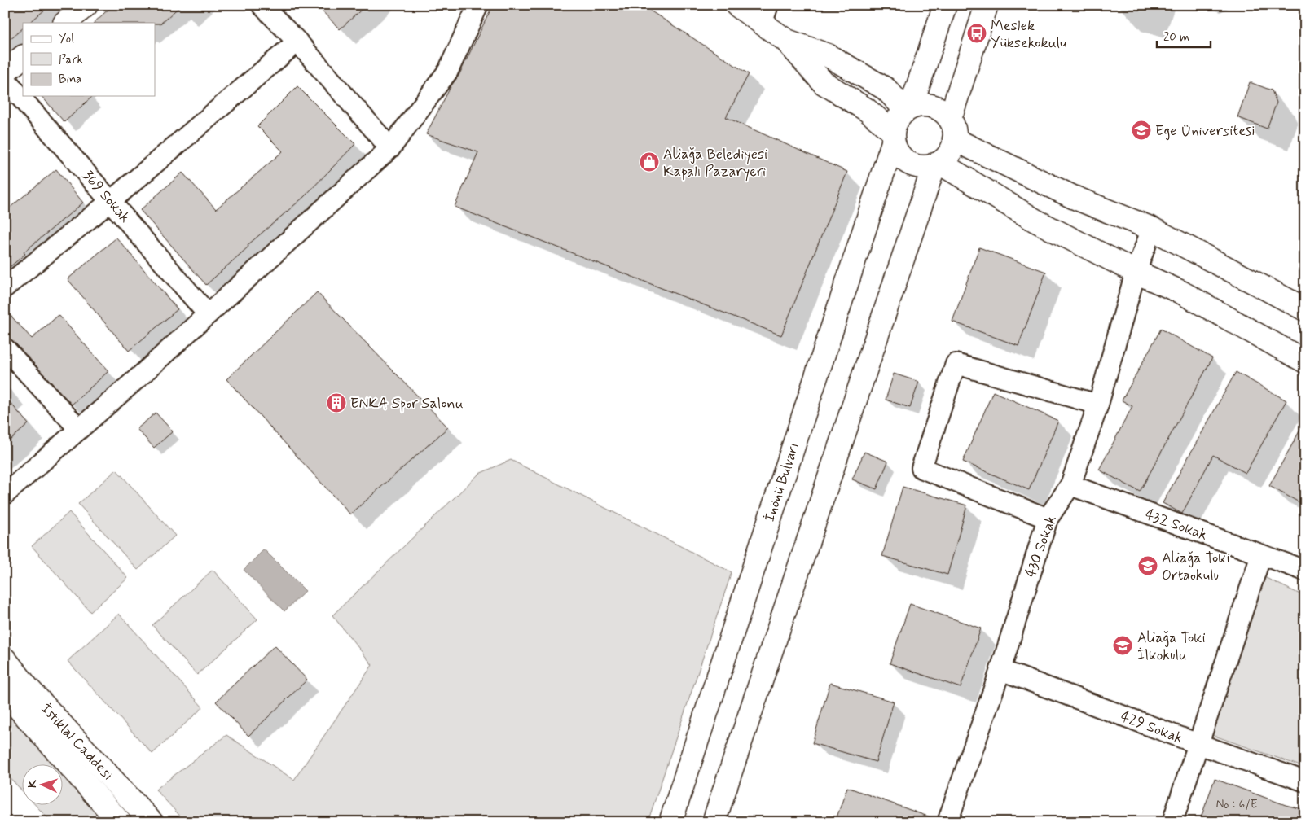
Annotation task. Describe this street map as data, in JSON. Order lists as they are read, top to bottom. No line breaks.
{"streets":{"street":["369 Sokak","İnönü Bulvarı","432 Sokak","430 Sokak","429 Sokak","İstiklal Caddesi"]},"crossings":[["432 Sokak","430 Sokak"],["430 Sokak","429 Sokak"]],"places":{"bus stop":["Meslek Yüksekokulu"],"school or university":["Ege Üniversitesi","Aliağa Toki Ortaokulu","Aliağa Toki İlkokulu"],"shop":["Aliağa Belediyesi Kapalı Pazaryeri"],"building":["ENKA Spor Salonu"]},"house_numbers":["No : 6/E"],"legend":["Yol","Park","Bina"],"scale_bar":"20 m","north":"left"}
